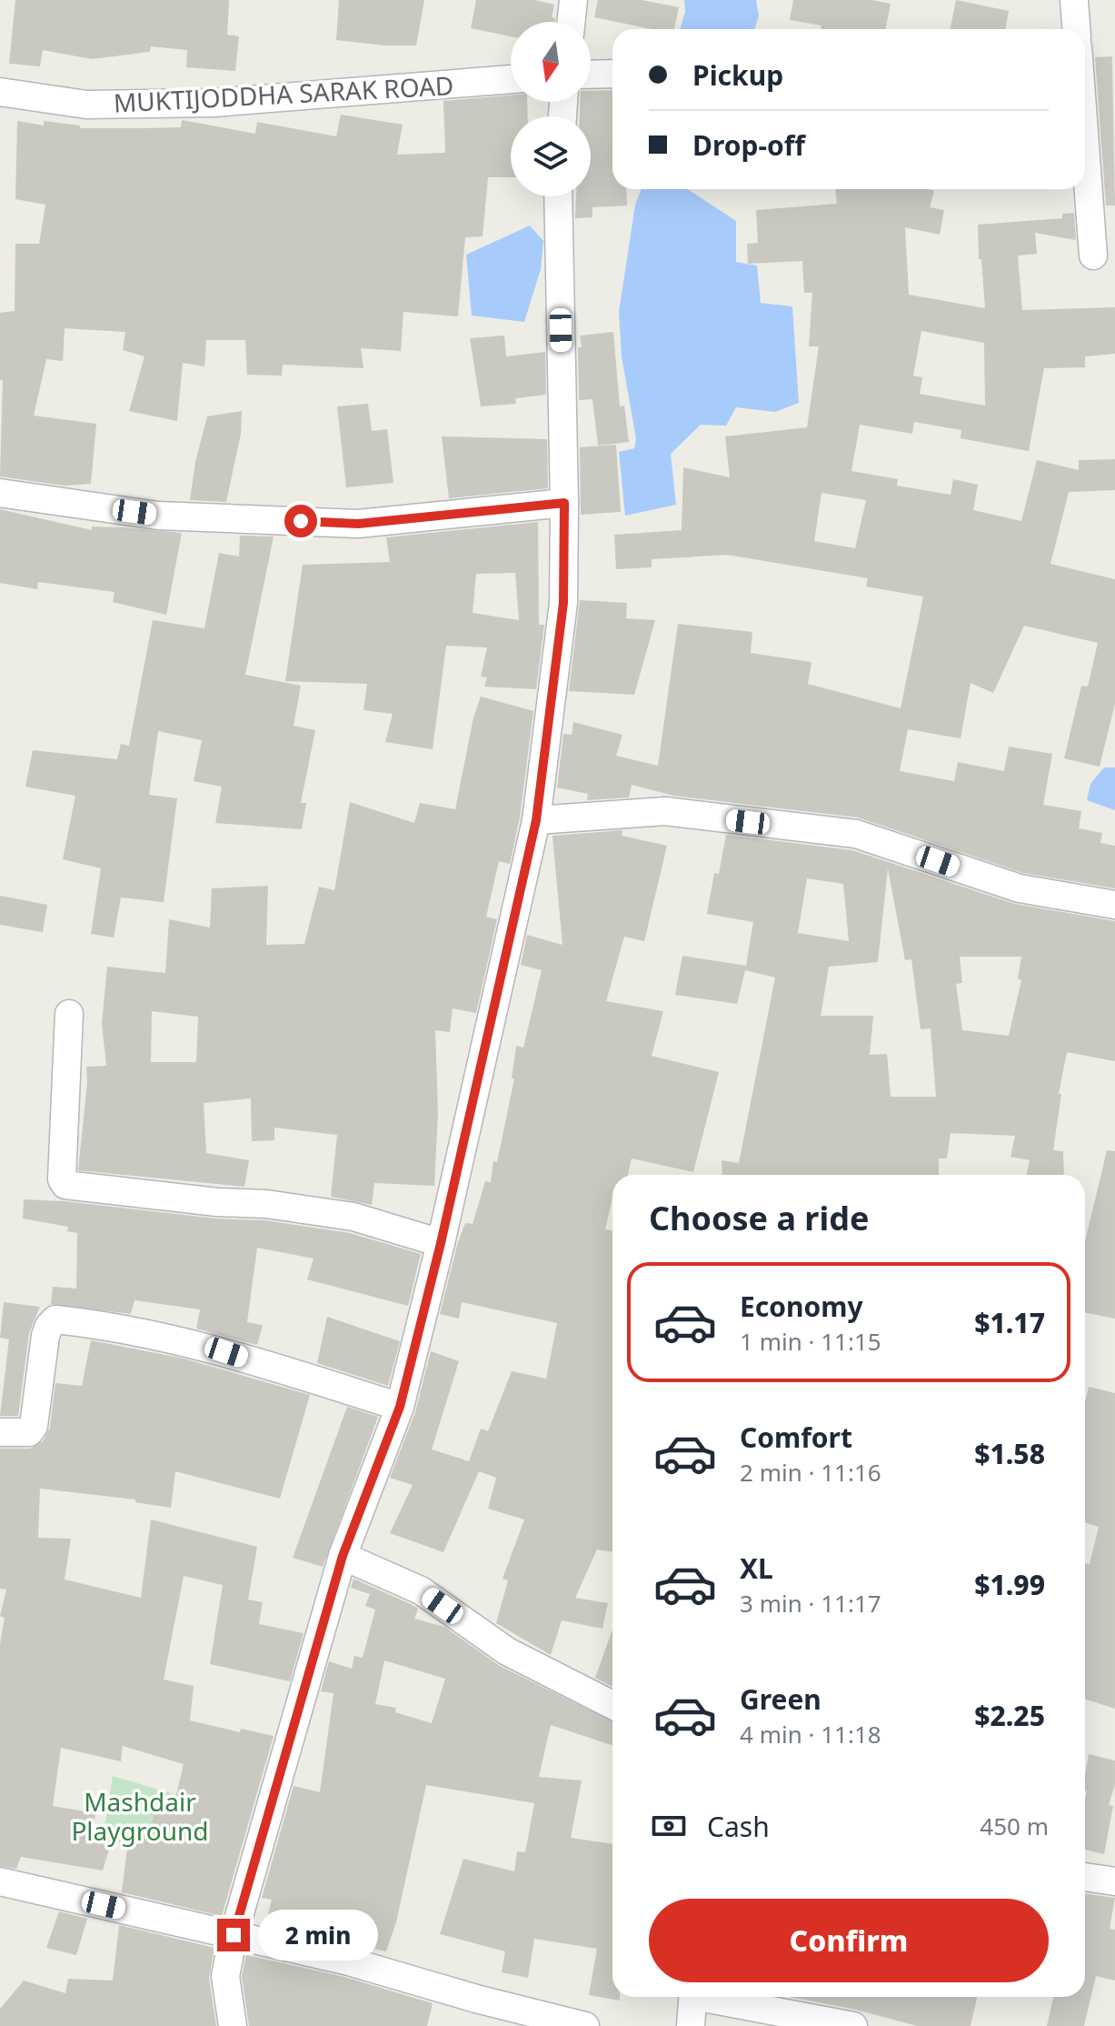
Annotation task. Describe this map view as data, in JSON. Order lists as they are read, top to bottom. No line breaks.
{"streets":{"street":["MUKTIJODDHA SARAK ROAD"]},"parks":["Mashdair Playground"],"north":"bottom","page":{"banner":["Pickup","Drop-off"],"heading":"Choose a ride","list":[{"name":"Economy","note":"1 min · 11:15","value":"$1.17"},{"name":"Comfort","note":"2 min · 11:16","value":"$1.58"},{"name":"XL","note":"3 min · 11:17","value":"$1.99"},{"name":"Green","note":"4 min · 11:18","value":"$2.25"}],"pay":["Cash","450 m"],"buttons":"Confirm","bubble":"2 min"}}
